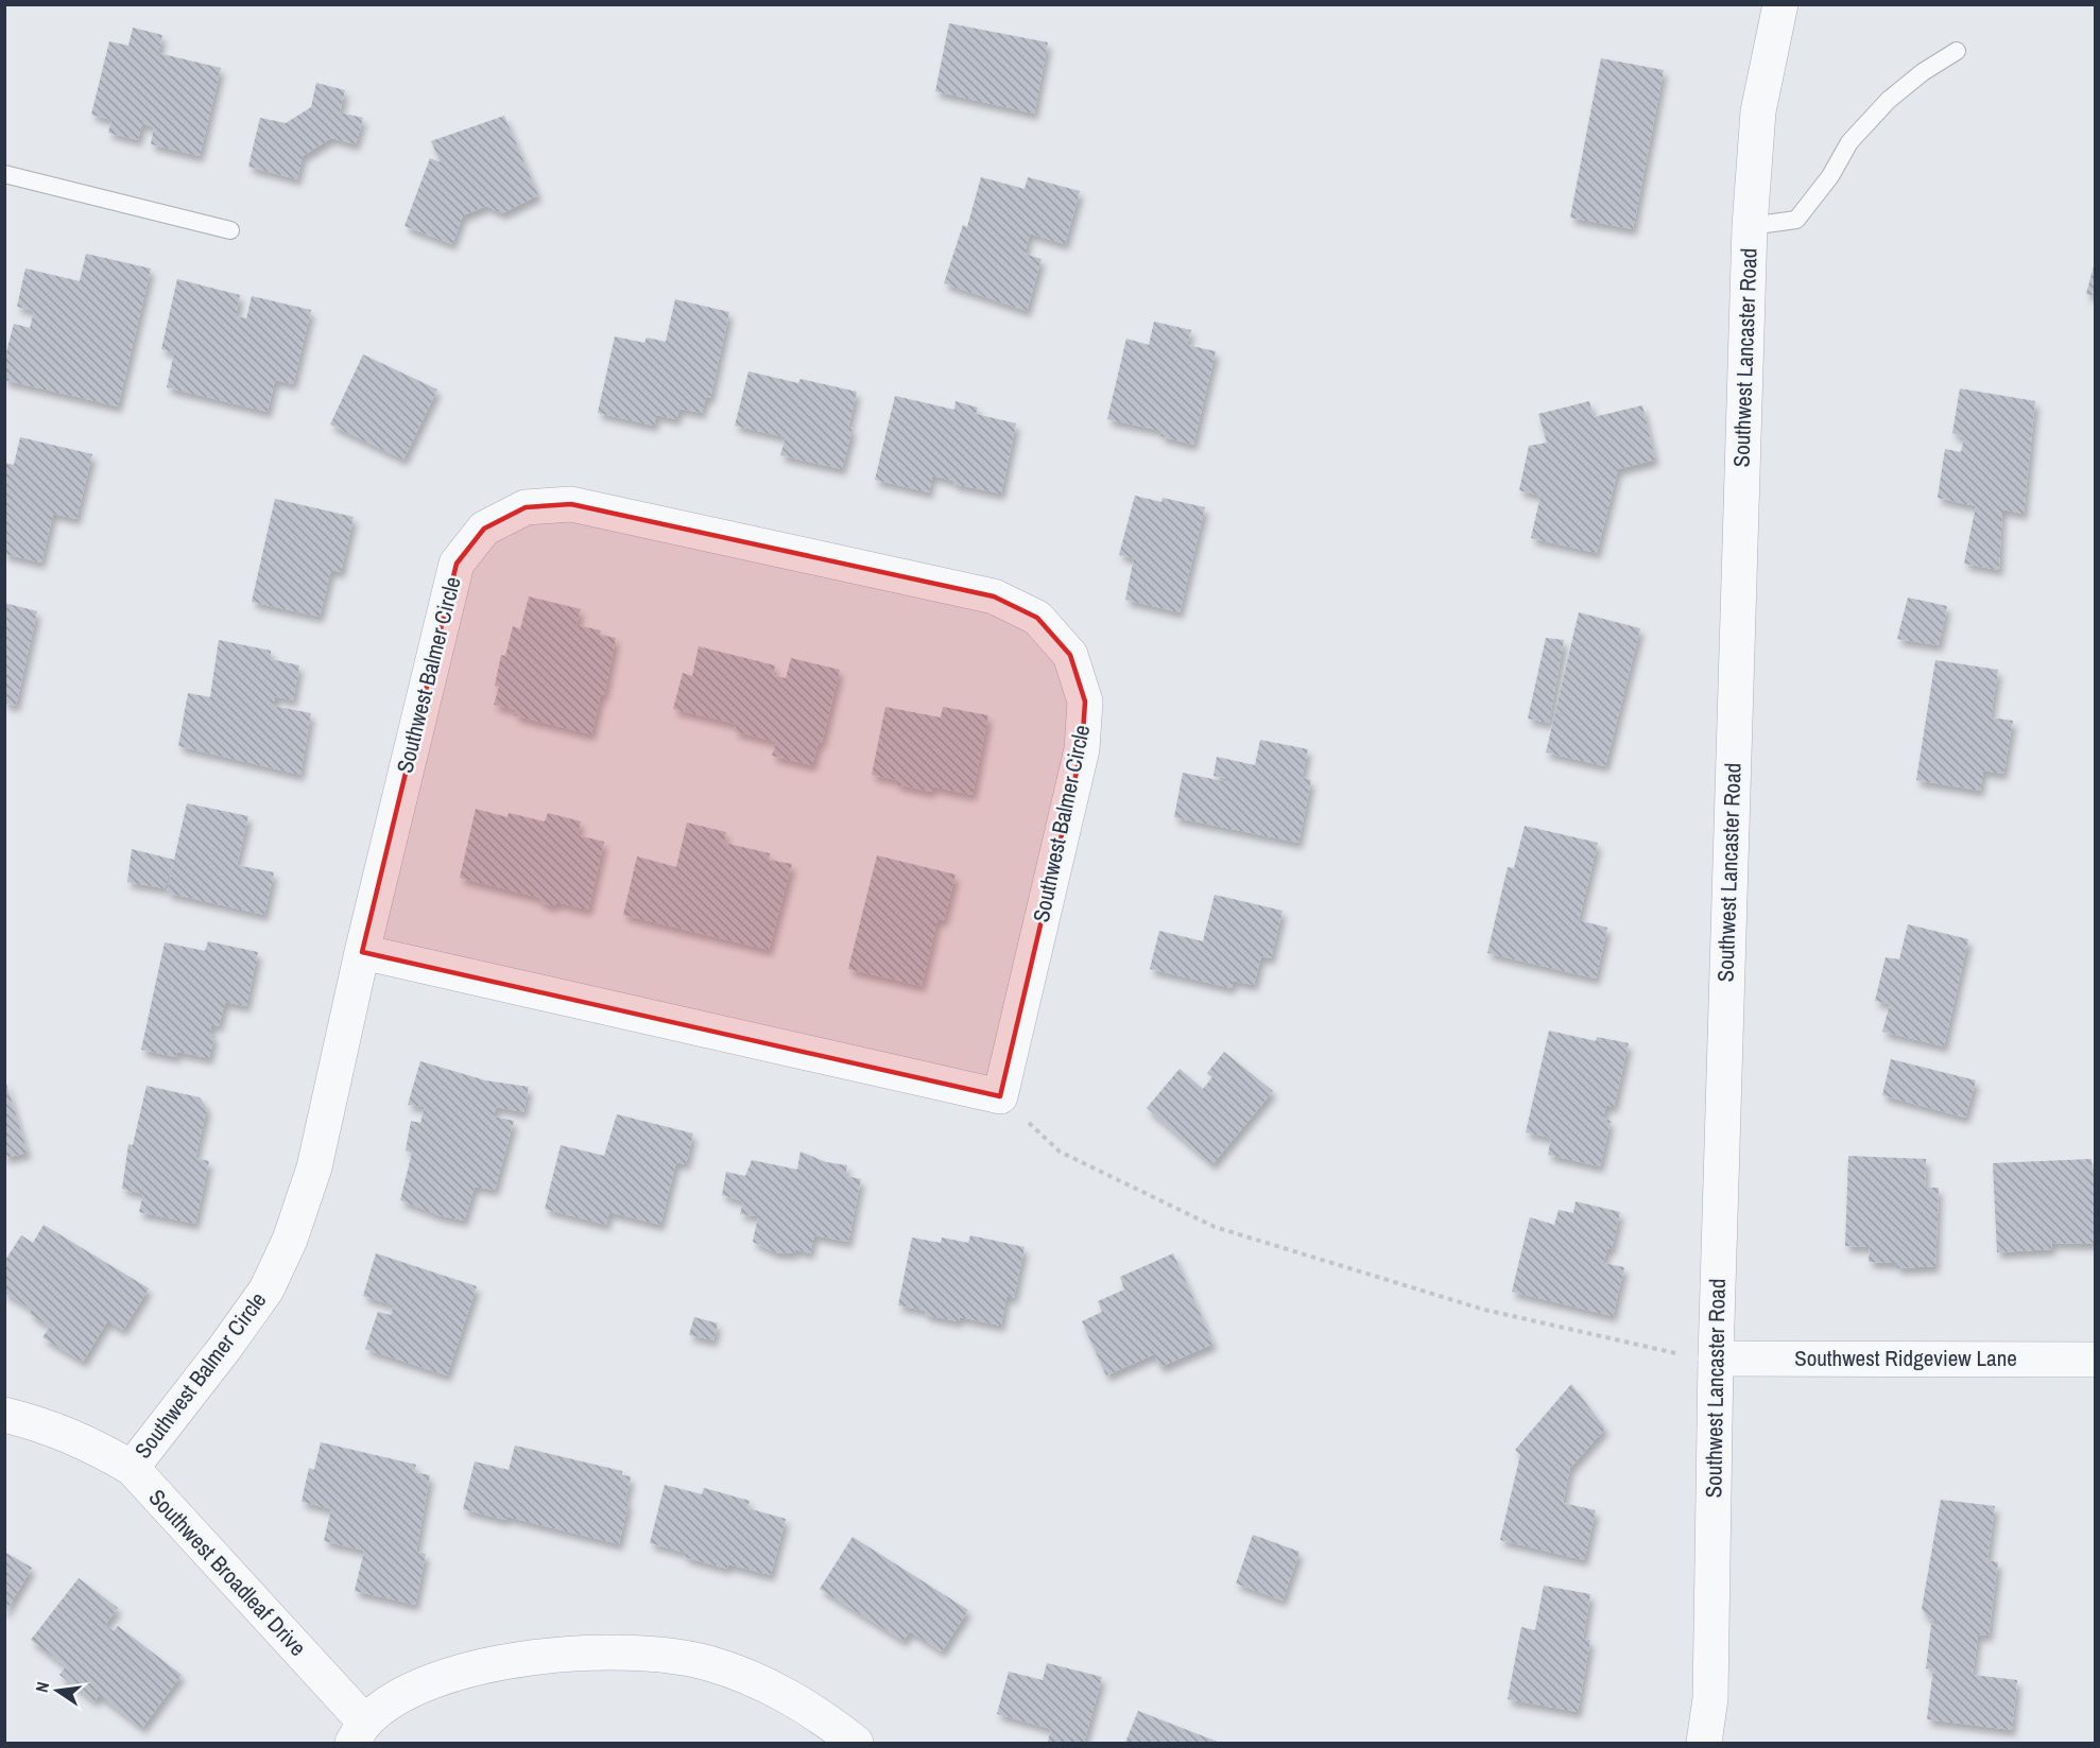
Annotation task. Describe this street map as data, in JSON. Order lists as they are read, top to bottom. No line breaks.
{"streets":{"street":["Southwest Lancaster Road","Southwest Balmer Circle","Southwest Ridgeview Lane","Southwest Broadleaf Drive"]},"crossings":[["Southwest Lancaster Road","Southwest Ridgeview Lane"],["Southwest Balmer Circle","Southwest Broadleaf Drive"]],"north":"left"}
